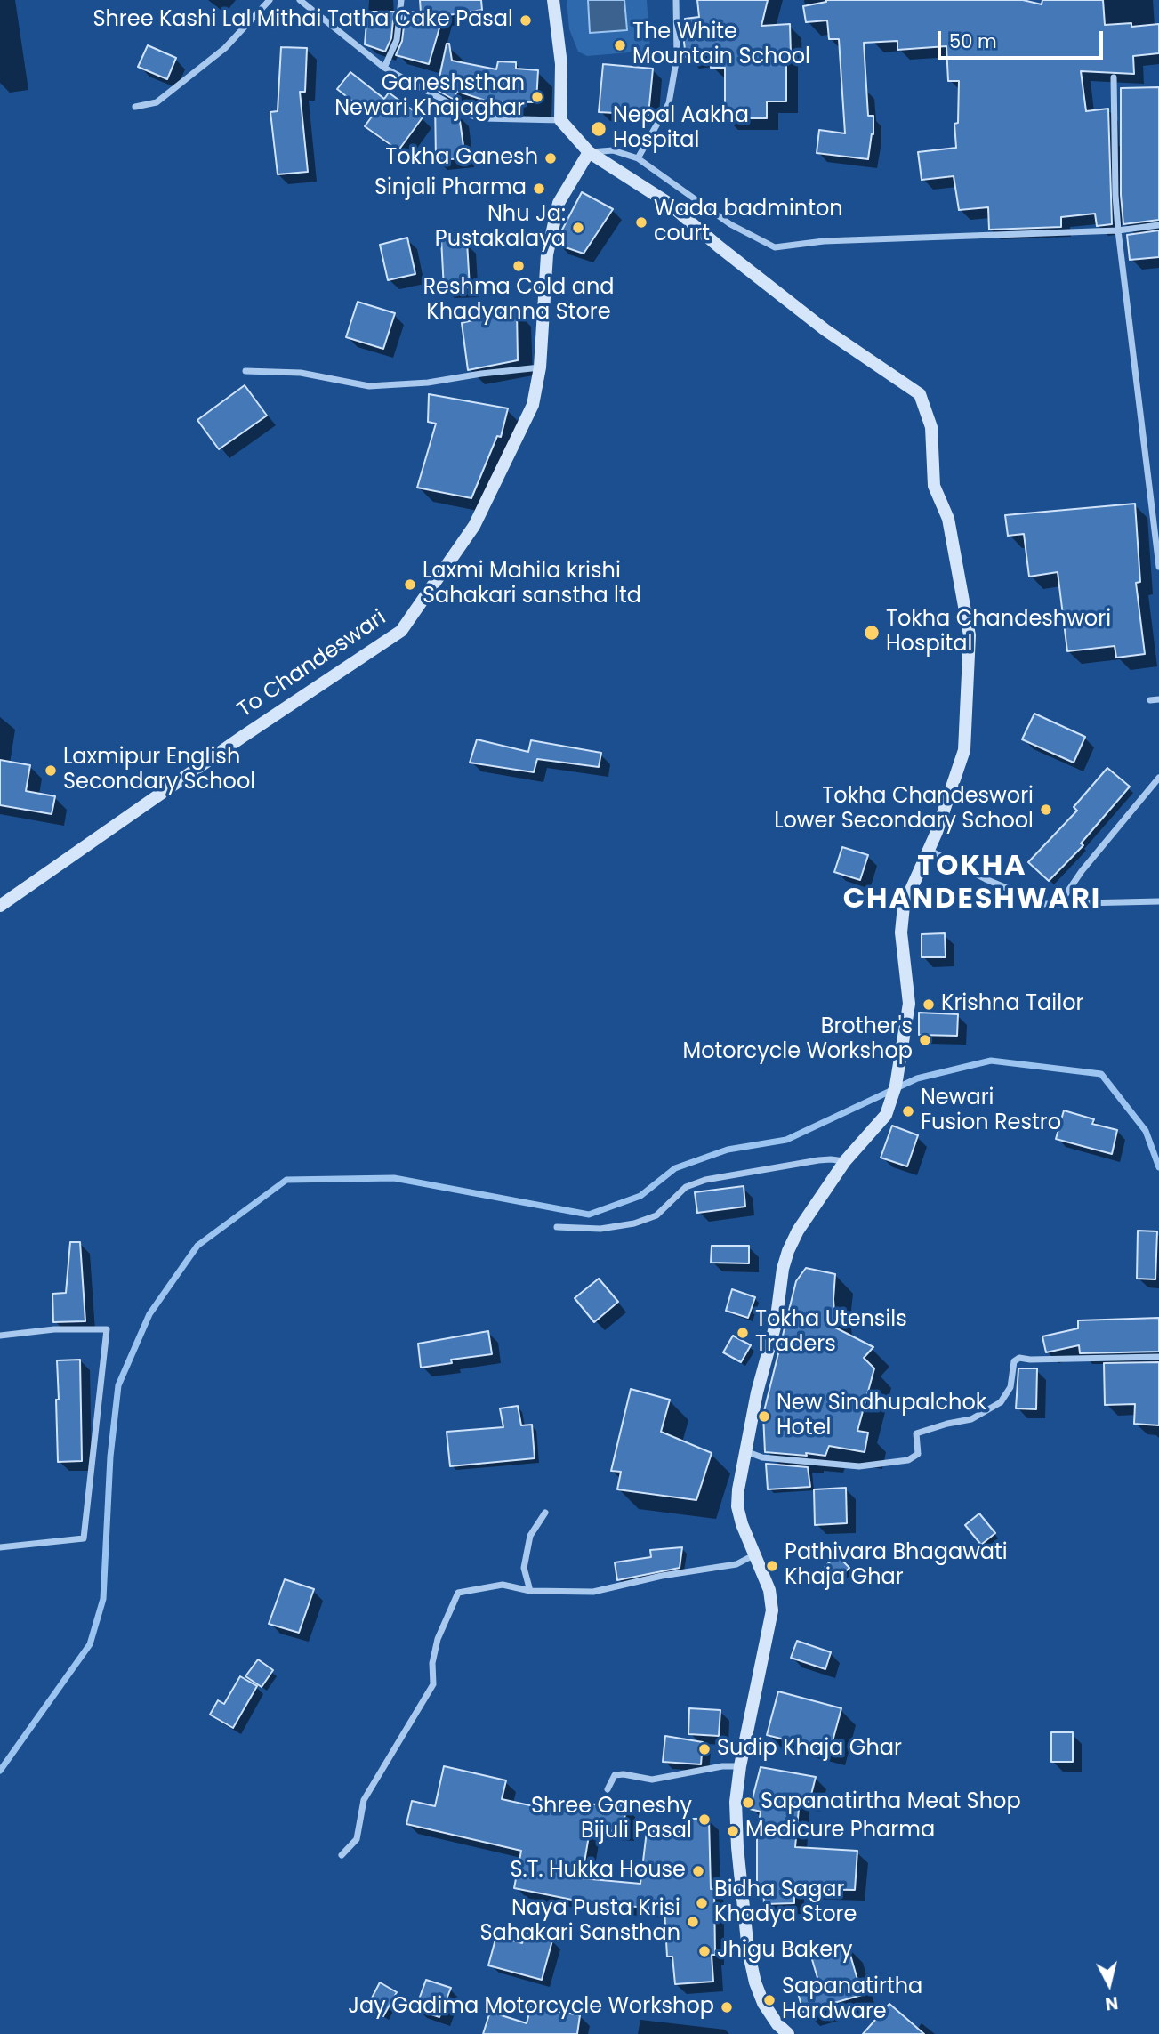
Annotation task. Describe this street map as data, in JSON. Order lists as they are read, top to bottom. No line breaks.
{"streets":{"street":["To Chandeswari"]},"districts":["TOKHA CHANDESHWARI"],"places":["Shree Kashi Lal Mithai Tatha Cake Pasal","The White Mountain School","Ganeshsthan Newari Khajaghar","Nepal Aakha Hospital","Tokha Ganesh","Sinjali Pharma","Wada badminton court","Nhu Ja: Pustakalaya","Reshma Cold and Khadyanna Store","Laxmi Mahila krishi Sahakari sanstha ltd","Tokha Chandeshwori Hospital","Laxmipur English Secondary School","Tokha Chandeswori Lower Secondary School","Krishna Tailor","Brother's Motorcycle Workshop","Newari Fusion Restro","Tokha Utensils Traders","New Sindhupalchok Hotel","Pathivara Bhagawati Khaja Ghar","Sudip Khaja Ghar","Sapanatirtha Meat Shop","Shree Ganeshy Bijuli Pasal","Medicure Pharma","S.T. Hukka House","Bidha Sagar Khadya Store","Naya Pusta Krisi Sahakari Sansthan","Jhigu Bakery","Sapanatirtha Hardware","Jay Gadima Motorcycle Workshop"],"scale_bar":"50 m","north":"bottom"}
